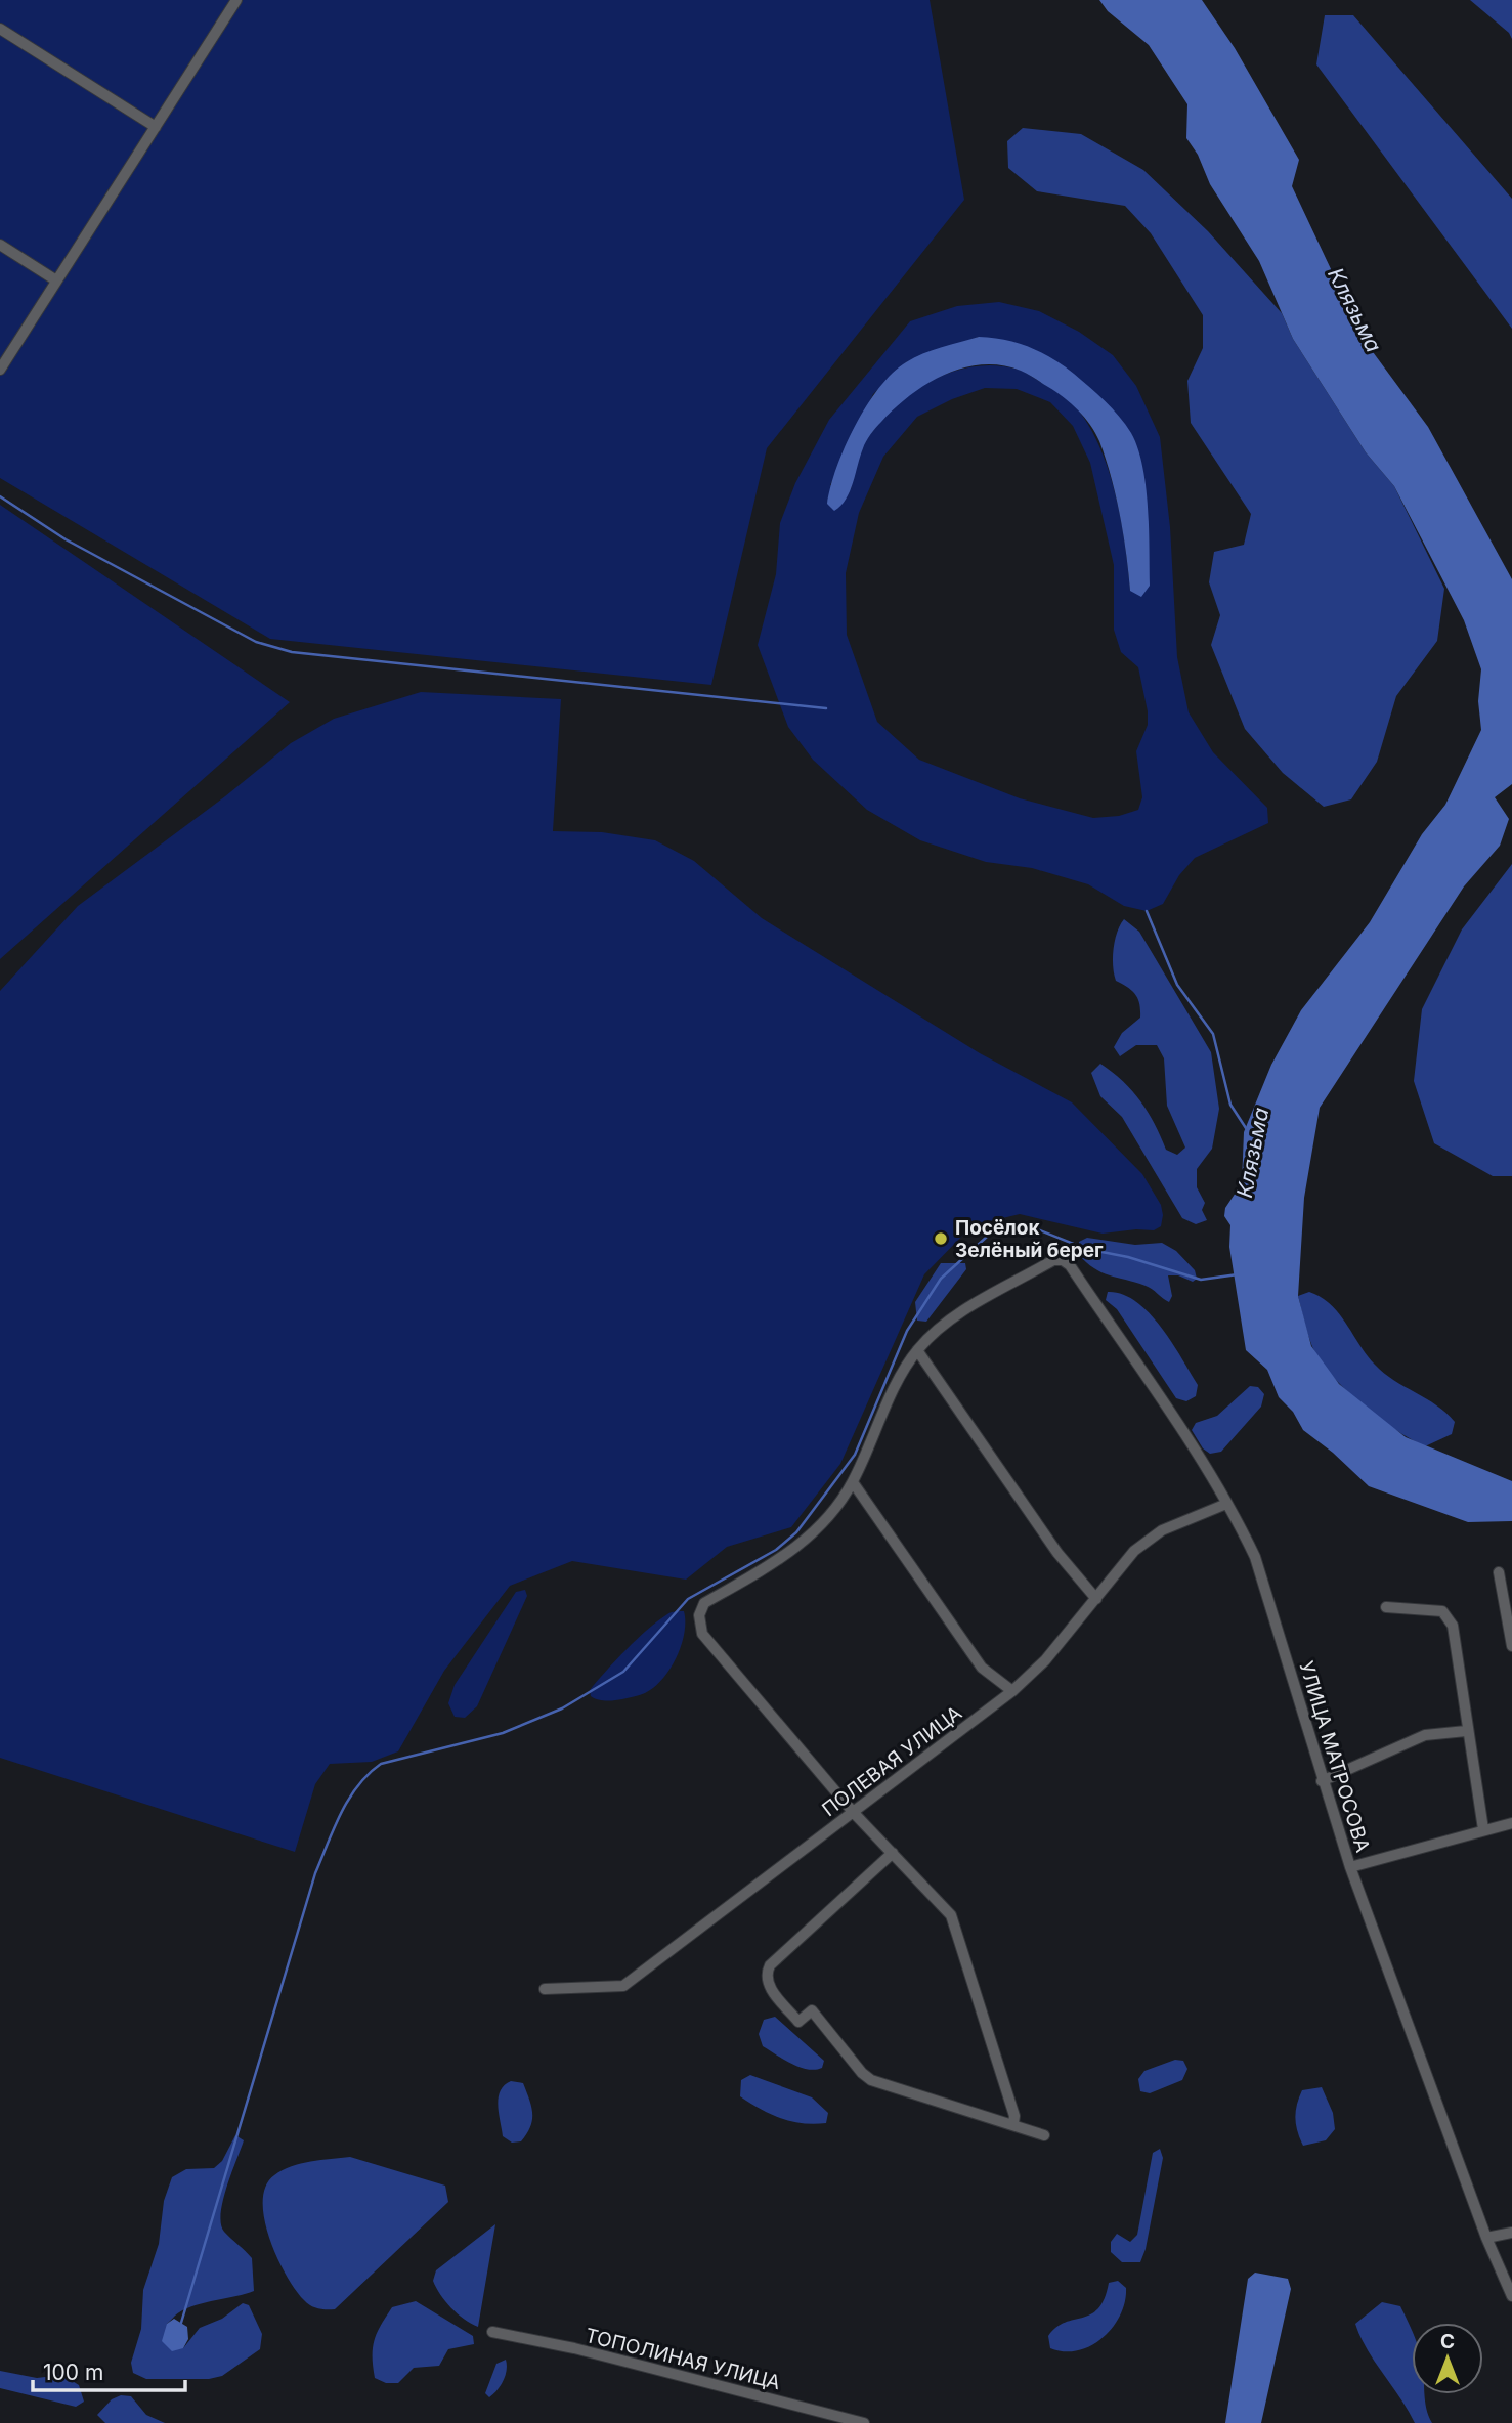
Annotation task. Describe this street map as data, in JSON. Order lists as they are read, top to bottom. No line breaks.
{"streets":{"street":["УЛИЦА МАТРОСОВА","ПОЛЕВАЯ УЛИЦА","ТОПОЛИНАЯ УЛИЦА"]},"crossings":[["УЛИЦА МАТРОСОВА","ПОЛЕВАЯ УЛИЦА"]],"water":["Клязьма"],"places":["Посёлок Зелёный берег"],"scale_bar":"100 m","north":"top"}
